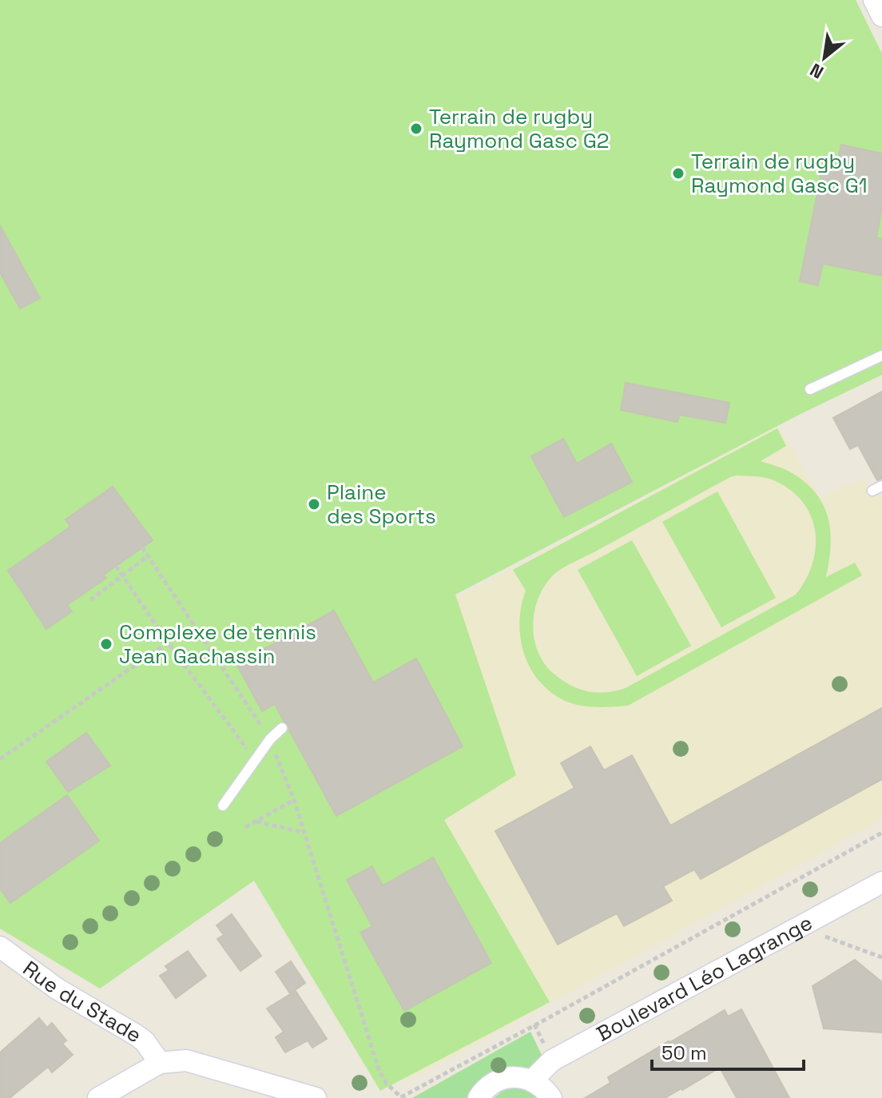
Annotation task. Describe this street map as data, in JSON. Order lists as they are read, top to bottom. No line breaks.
{"streets":{"street":["Boulevard Léo Lagrange","Rue du Stade"]},"places":["Terrain de rugby Raymond Gasc G2","Terrain de rugby Raymond Gasc G1","Plaine des Sports","Complexe de tennis Jean Gachassin"],"scale_bar":"50 m","north":"bottom left"}
